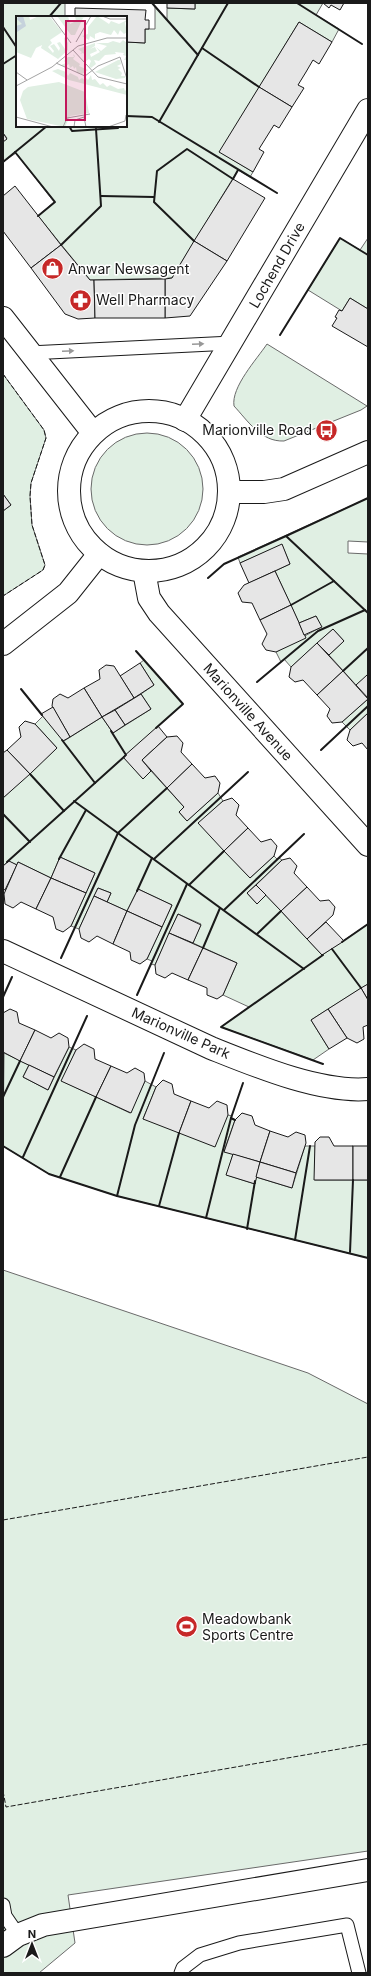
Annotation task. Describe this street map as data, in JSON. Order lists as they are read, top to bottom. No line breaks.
{"streets":{"street":["Lochend Drive","Marionville Avenue","Marionville Park"]},"places":{"shop":["Anwar Newsagent"],"pharmacy":["Well Pharmacy"],"bus stop":["Marionville Road"],"sports":["Meadowbank Sports Centre"]},"north":"top"}
